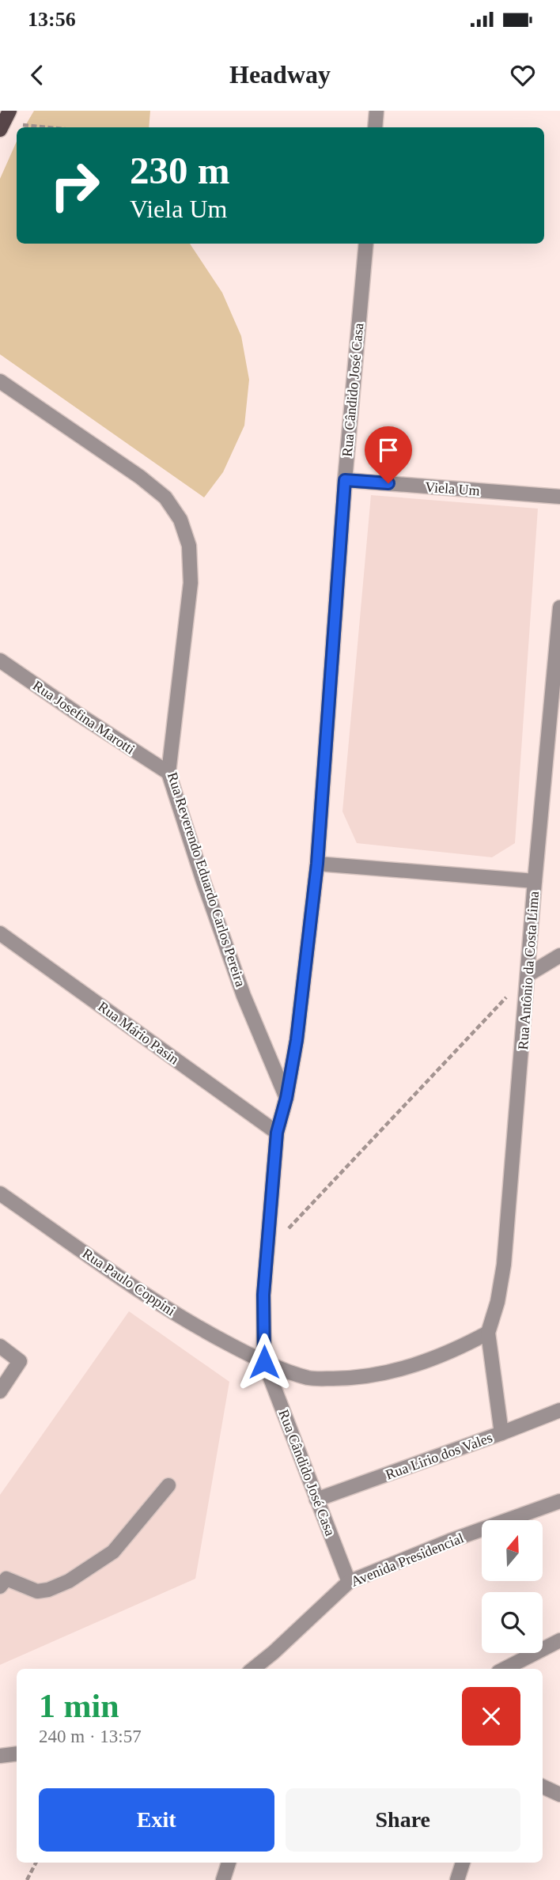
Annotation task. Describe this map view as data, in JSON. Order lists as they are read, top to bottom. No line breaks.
{"streets":{"street":["Rua Cândido José Casa","Viela Um","Rua Josefina Marotti","Rua Reverendo Eduardo Carlos Pereira","Rua Antônio da Costa Lima","Rua Mário Pasin","Rua Paulo Coppini","Rua Lirio dos Vales","Avenida Presidencial"]},"crossings":[["Rua Cândido José Casa","Viela Um"],["Rua Cândido José Casa","Rua Reverendo Eduardo Carlos Pereira"],["Rua Cândido José Casa","Rua Mário Pasin"],["Rua Cândido José Casa","Rua Paulo Coppini"],["Rua Cândido José Casa","Rua Lirio dos Vales"],["Rua Cândido José Casa","Avenida Presidencial"],["Rua Josefina Marotti","Rua Reverendo Eduardo Carlos Pereira"],["Rua Antônio da Costa Lima","Rua Paulo Coppini"]],"north":"top","page":{"status":"13:56","header":"Headway","turn":["230 m","Viela Um"],"heading":["1 min","240 m · 13:57"],"buttons":["Exit","Share"]}}
